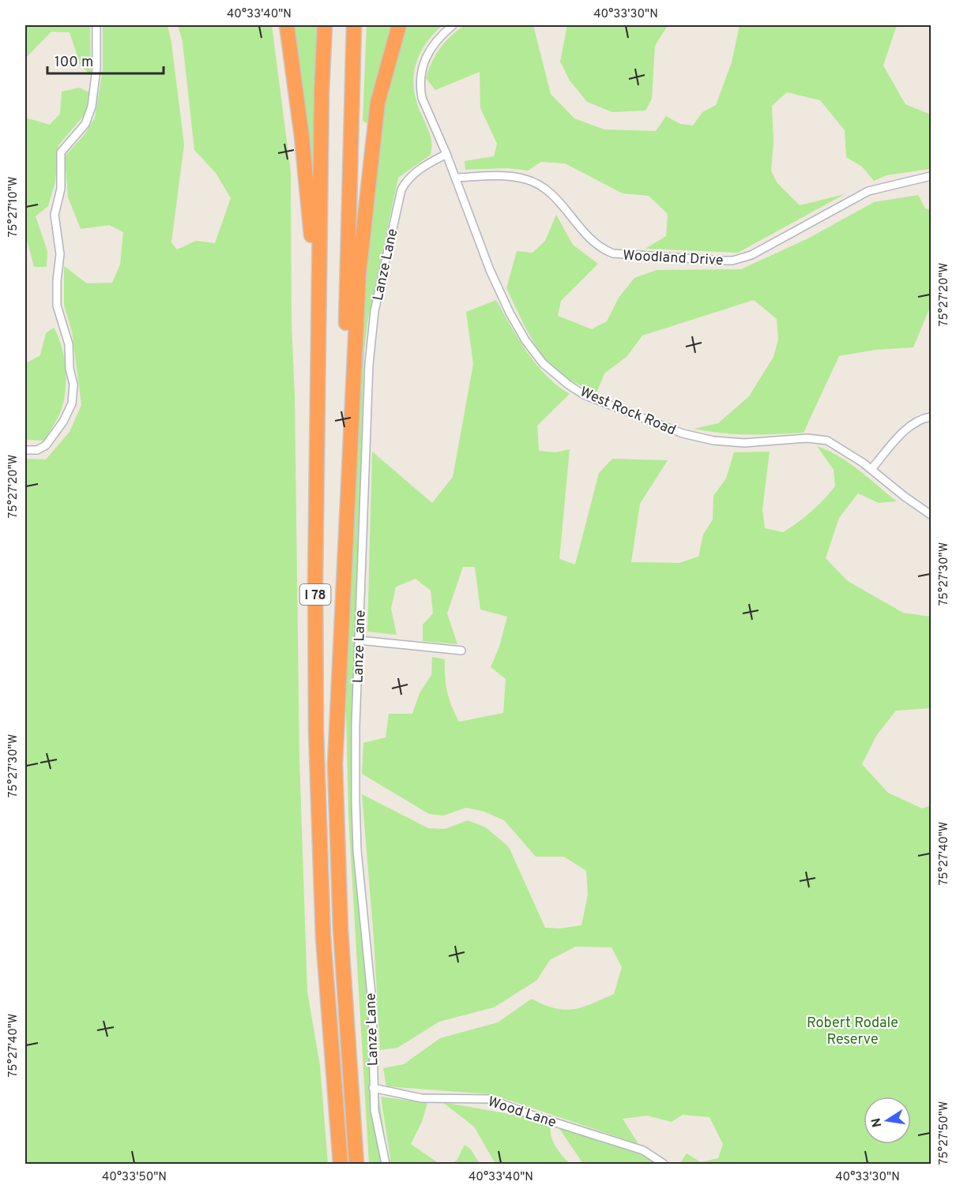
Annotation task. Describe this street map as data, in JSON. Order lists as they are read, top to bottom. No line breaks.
{"streets":{"highway":["I 78"],"street":["Woodland Drive","Lanze Lane","West Rock Road","Wood Lane"]},"crossings":[["Woodland Drive","West Rock Road"],["Lanze Lane","West Rock Road"],["Lanze Lane","Wood Lane"]],"parks":["Robert Rodale Reserve"],"scale_bar":"100 m","north":"left","coordinates":["40°33'40\"N","40°33'30\"N","75°27'10\"W","75°27'20\"W","75°27'30\"W","75°27'40\"W","75°27'50\"W","40°33'50\"N"]}
